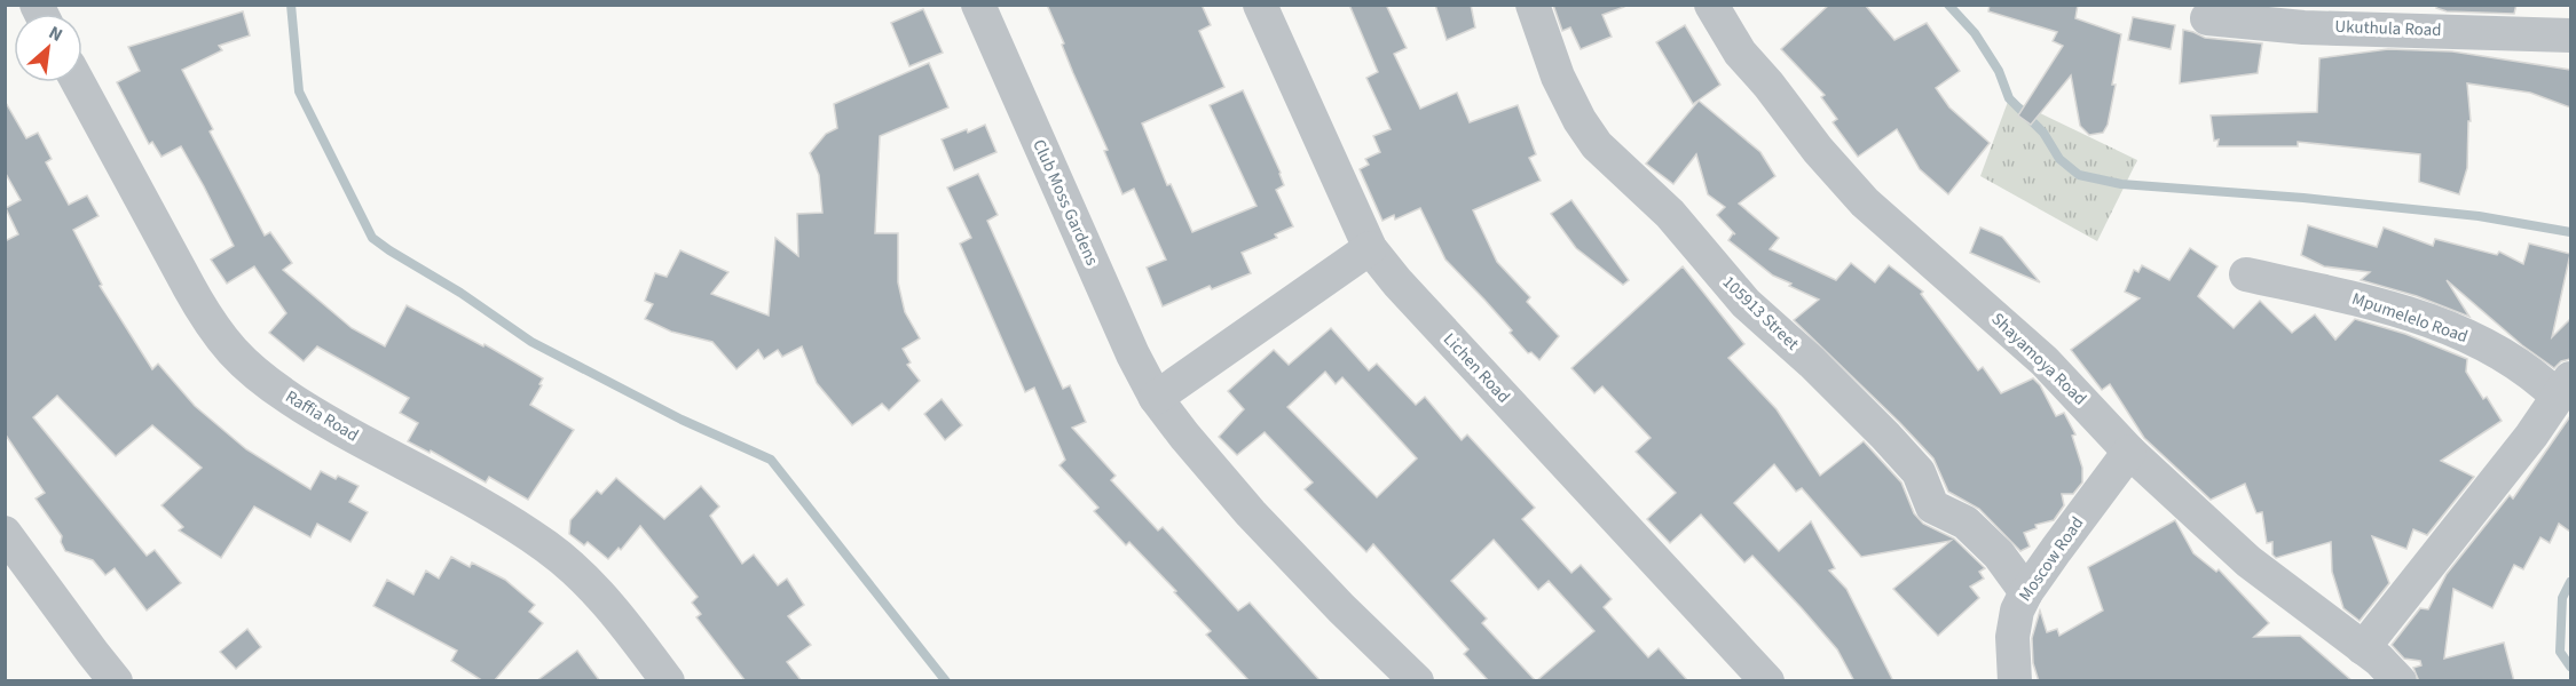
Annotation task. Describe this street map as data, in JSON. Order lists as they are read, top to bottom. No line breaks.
{"streets":{"street":["Ukuthula Road","Club Moss Gardens","105913 Street","Mpumelelo Road","Shayamoya Road","Lichen Road","Raffia Road","Moscow Road"]},"crossings":[["105913 Street","Moscow Road"],["Mpumelelo Road","Shayamoya Road"],["Shayamoya Road","Moscow Road"]],"north":"top right"}
